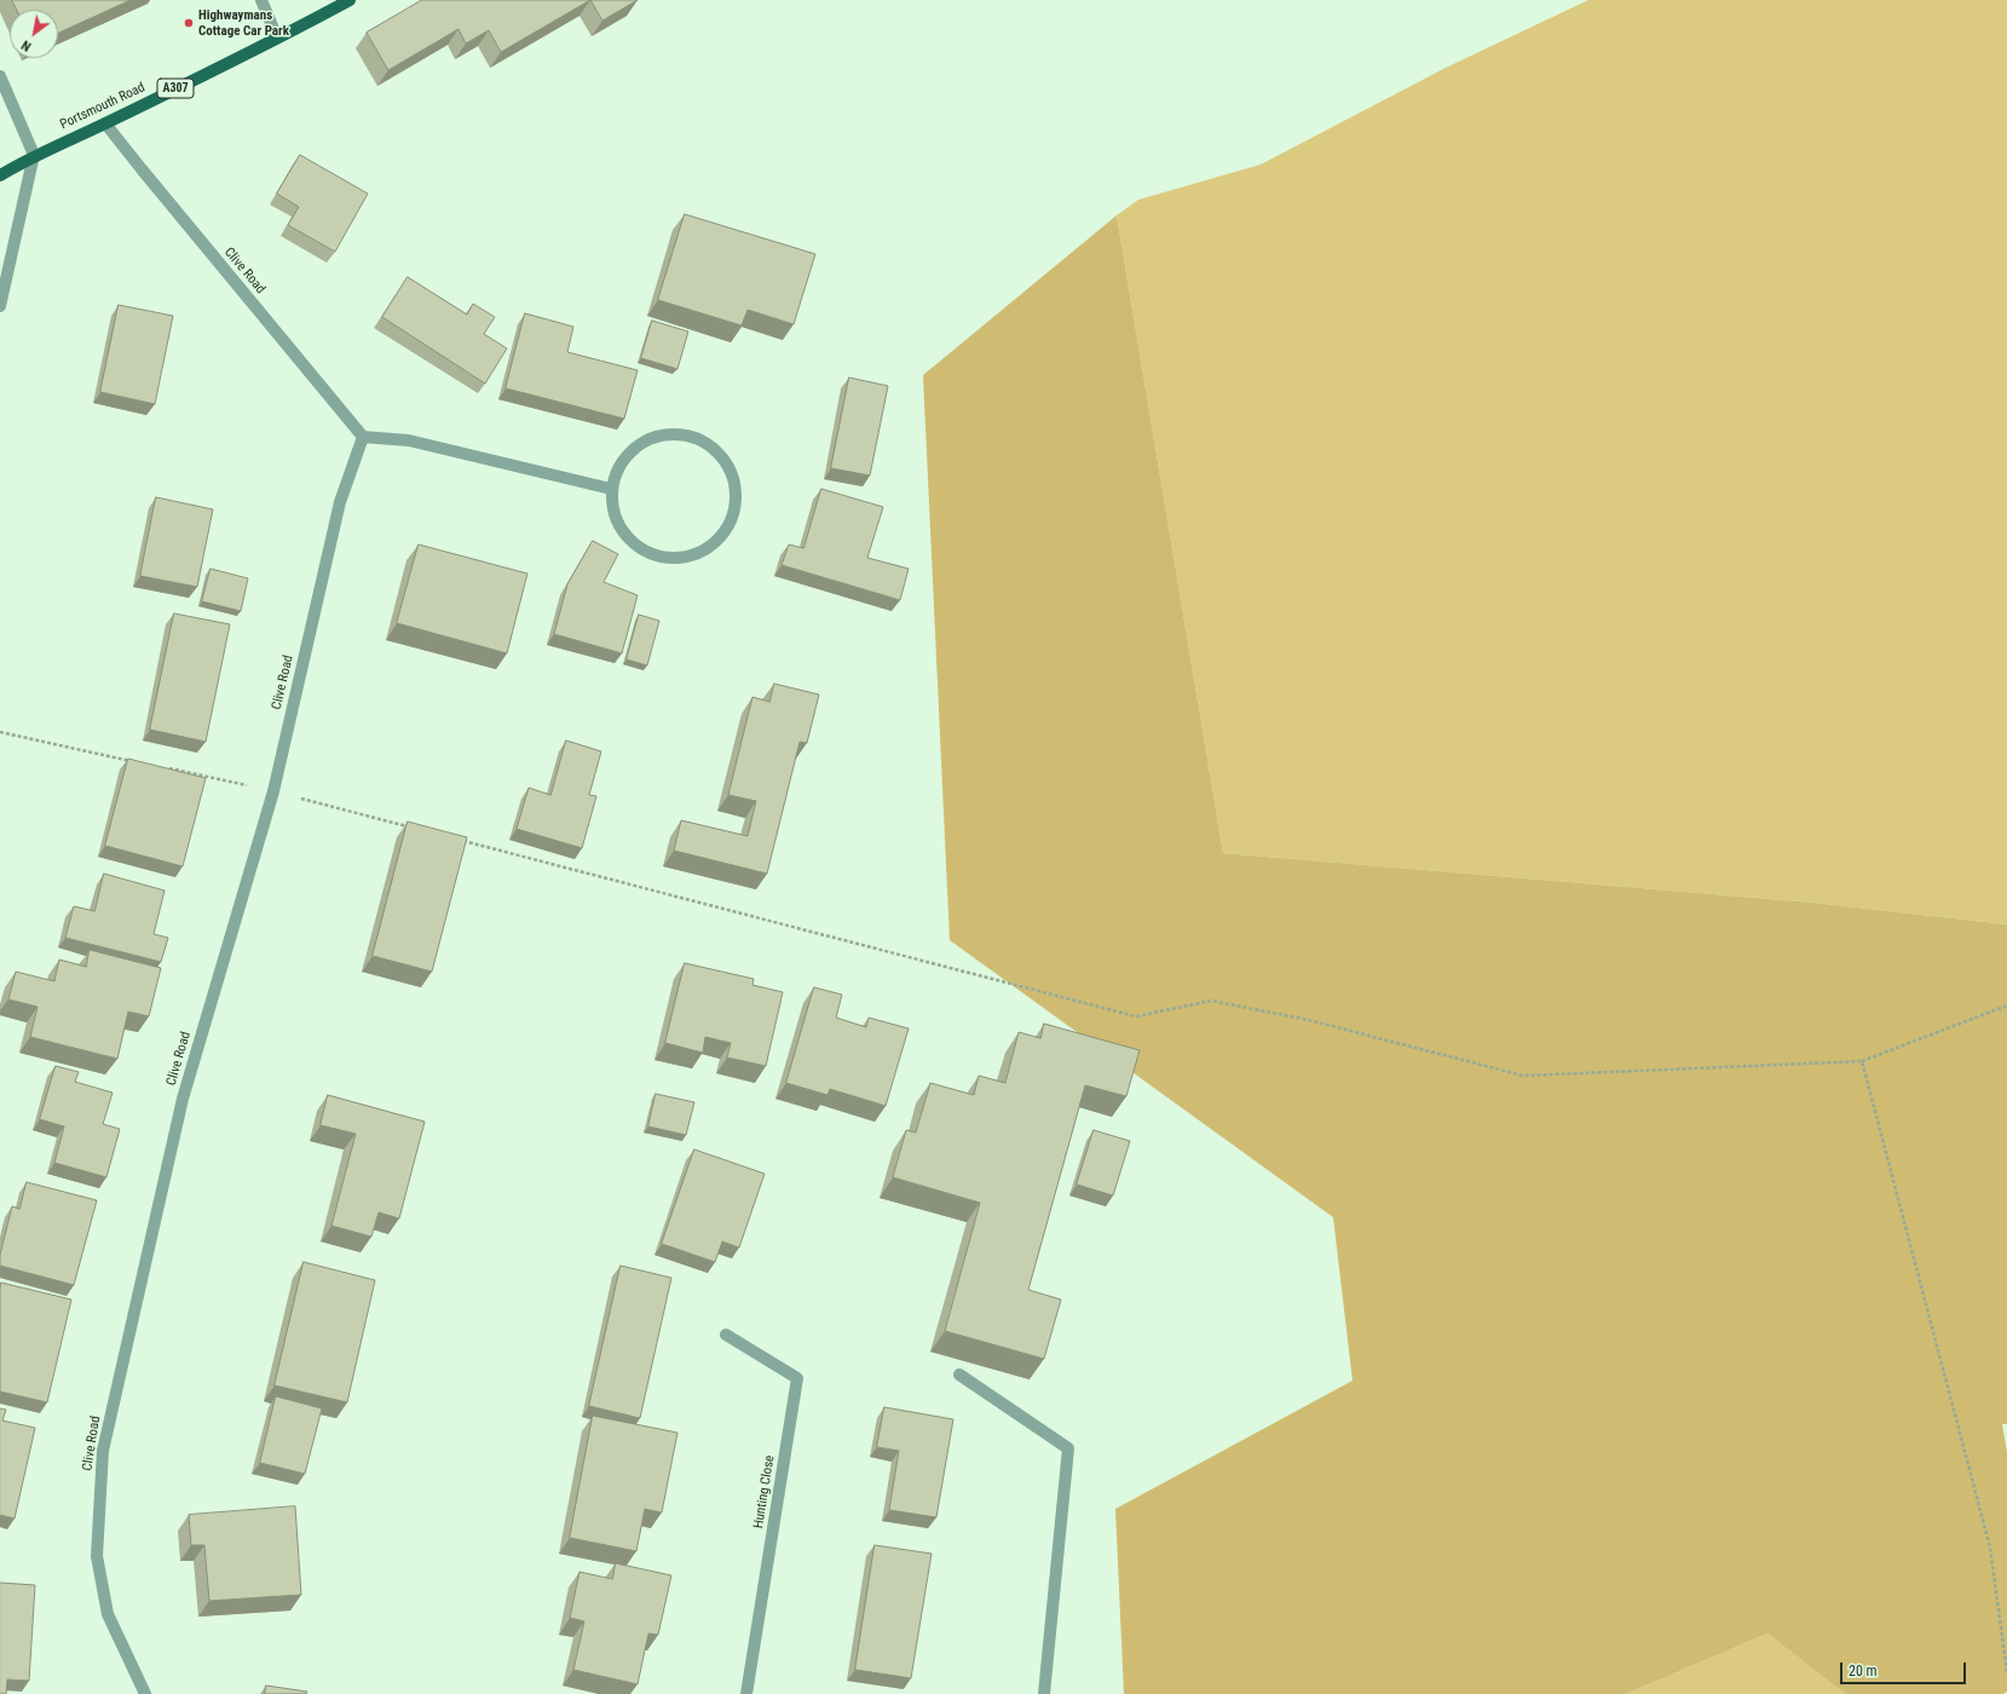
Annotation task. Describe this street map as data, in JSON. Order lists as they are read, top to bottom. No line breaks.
{"streets":{"main road":["A307","Portsmouth Road"],"street":["Clive Road","Hunting Close"]},"crossings":[["Portsmouth Road","Clive Road"]],"places":["Highwaymans Cottage Car Park"],"scale_bar":"20 m","north":"bottom left"}
